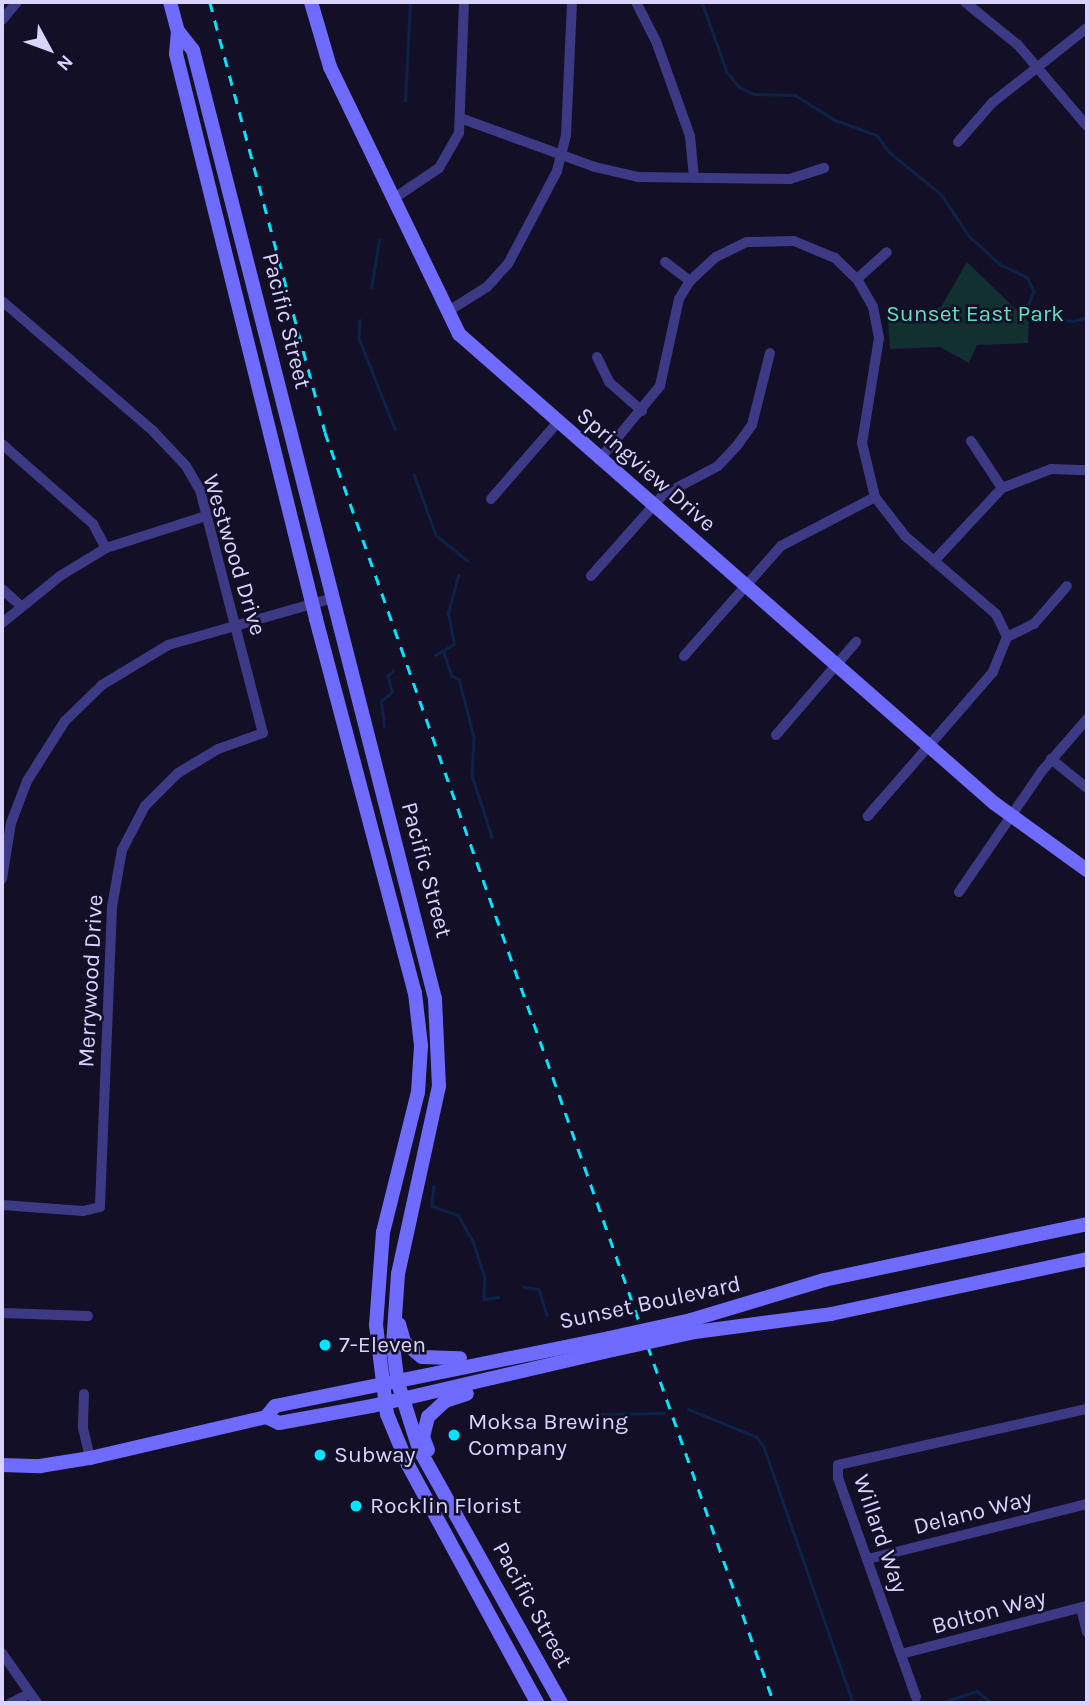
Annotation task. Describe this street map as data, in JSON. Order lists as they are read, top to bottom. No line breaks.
{"streets":{"main road":["Pacific Street","Springview Drive","Sunset Boulevard"],"street":["Westwood Drive","Merrywood Drive","Delano Way","Willard Way","Bolton Way"]},"crossings":[["Pacific Street","Sunset Boulevard"],["Westwood Drive","Merrywood Drive"],["Delano Way","Willard Way"],["Willard Way","Bolton Way"]],"parks":["Sunset East Park"],"places":["7-Eleven","Moksa Brewing Company","Subway","Rocklin Florist"],"north":"bottom right"}
